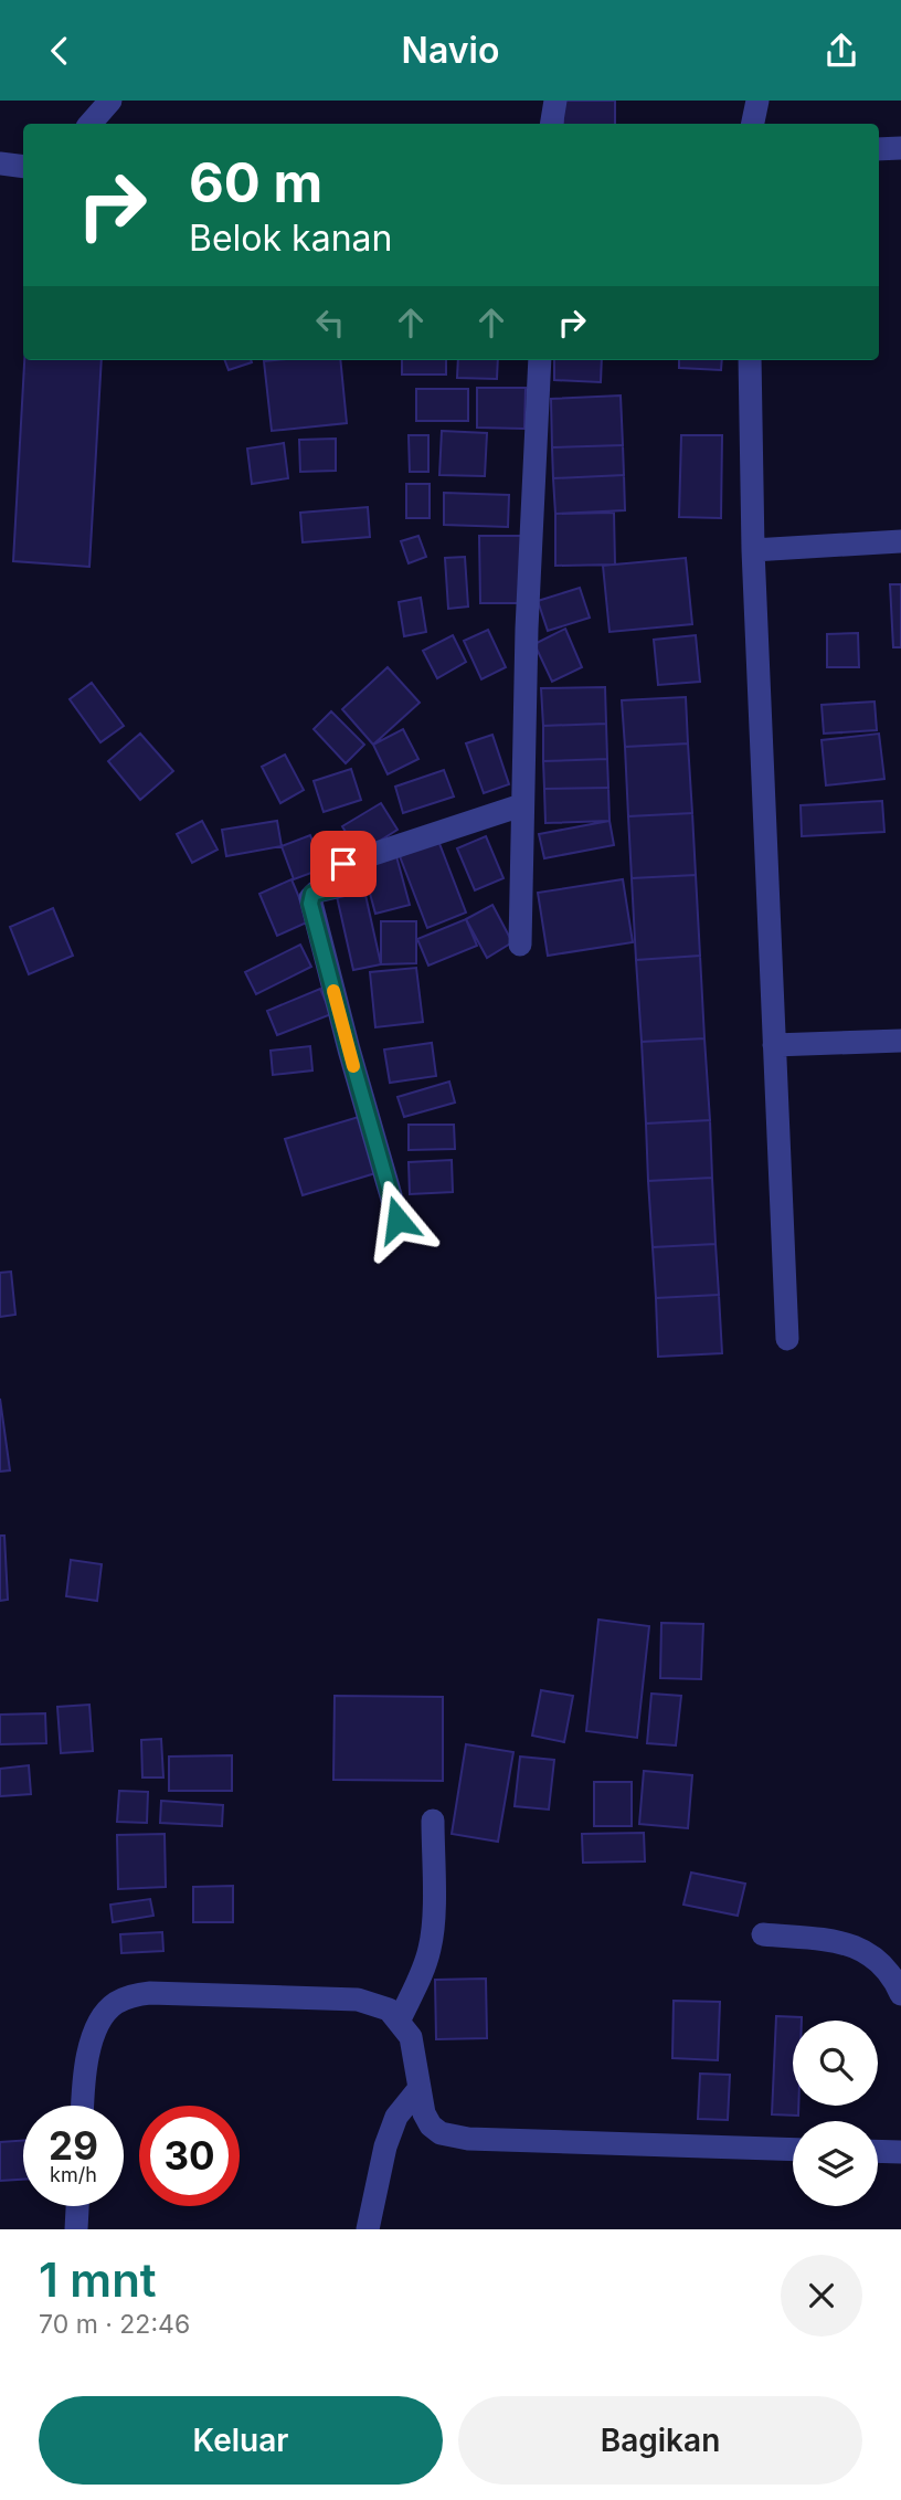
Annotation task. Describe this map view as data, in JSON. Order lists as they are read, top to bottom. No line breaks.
{"page":{"header":"Navio","turn":["60 m","Belok kanan"],"speed":"29 km/h","limit":"30","heading":["1 mnt","70 m · 22:46"],"buttons":["Keluar","Bagikan"]}}
